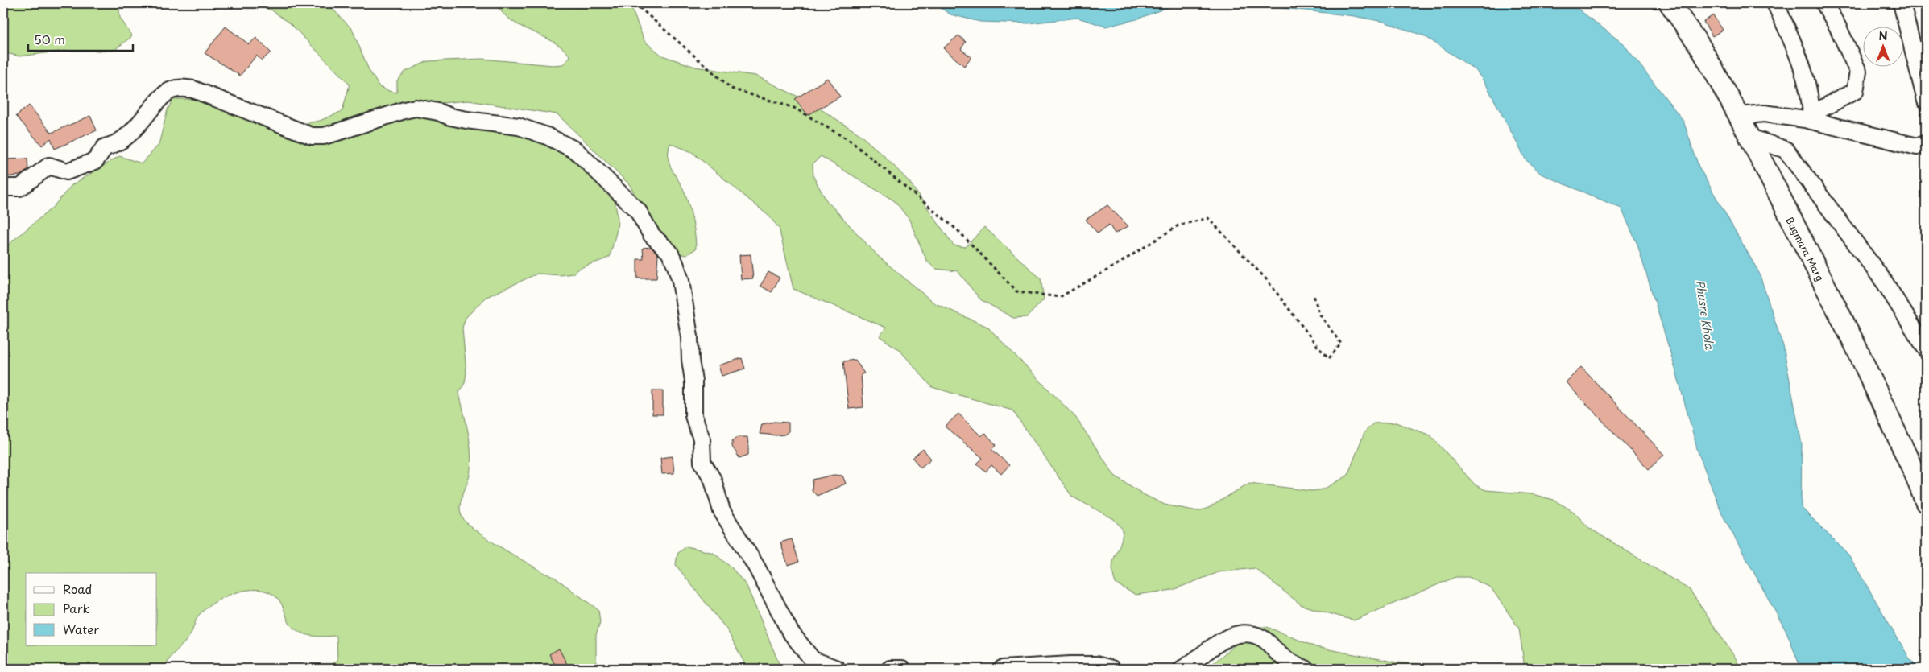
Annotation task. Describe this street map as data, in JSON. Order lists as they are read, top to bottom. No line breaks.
{"streets":{"main road":["Bagmara Marg"]},"water":["Phusre Khola"],"legend":["Road","Park","Water"],"scale_bar":"50 m","north":"top"}
